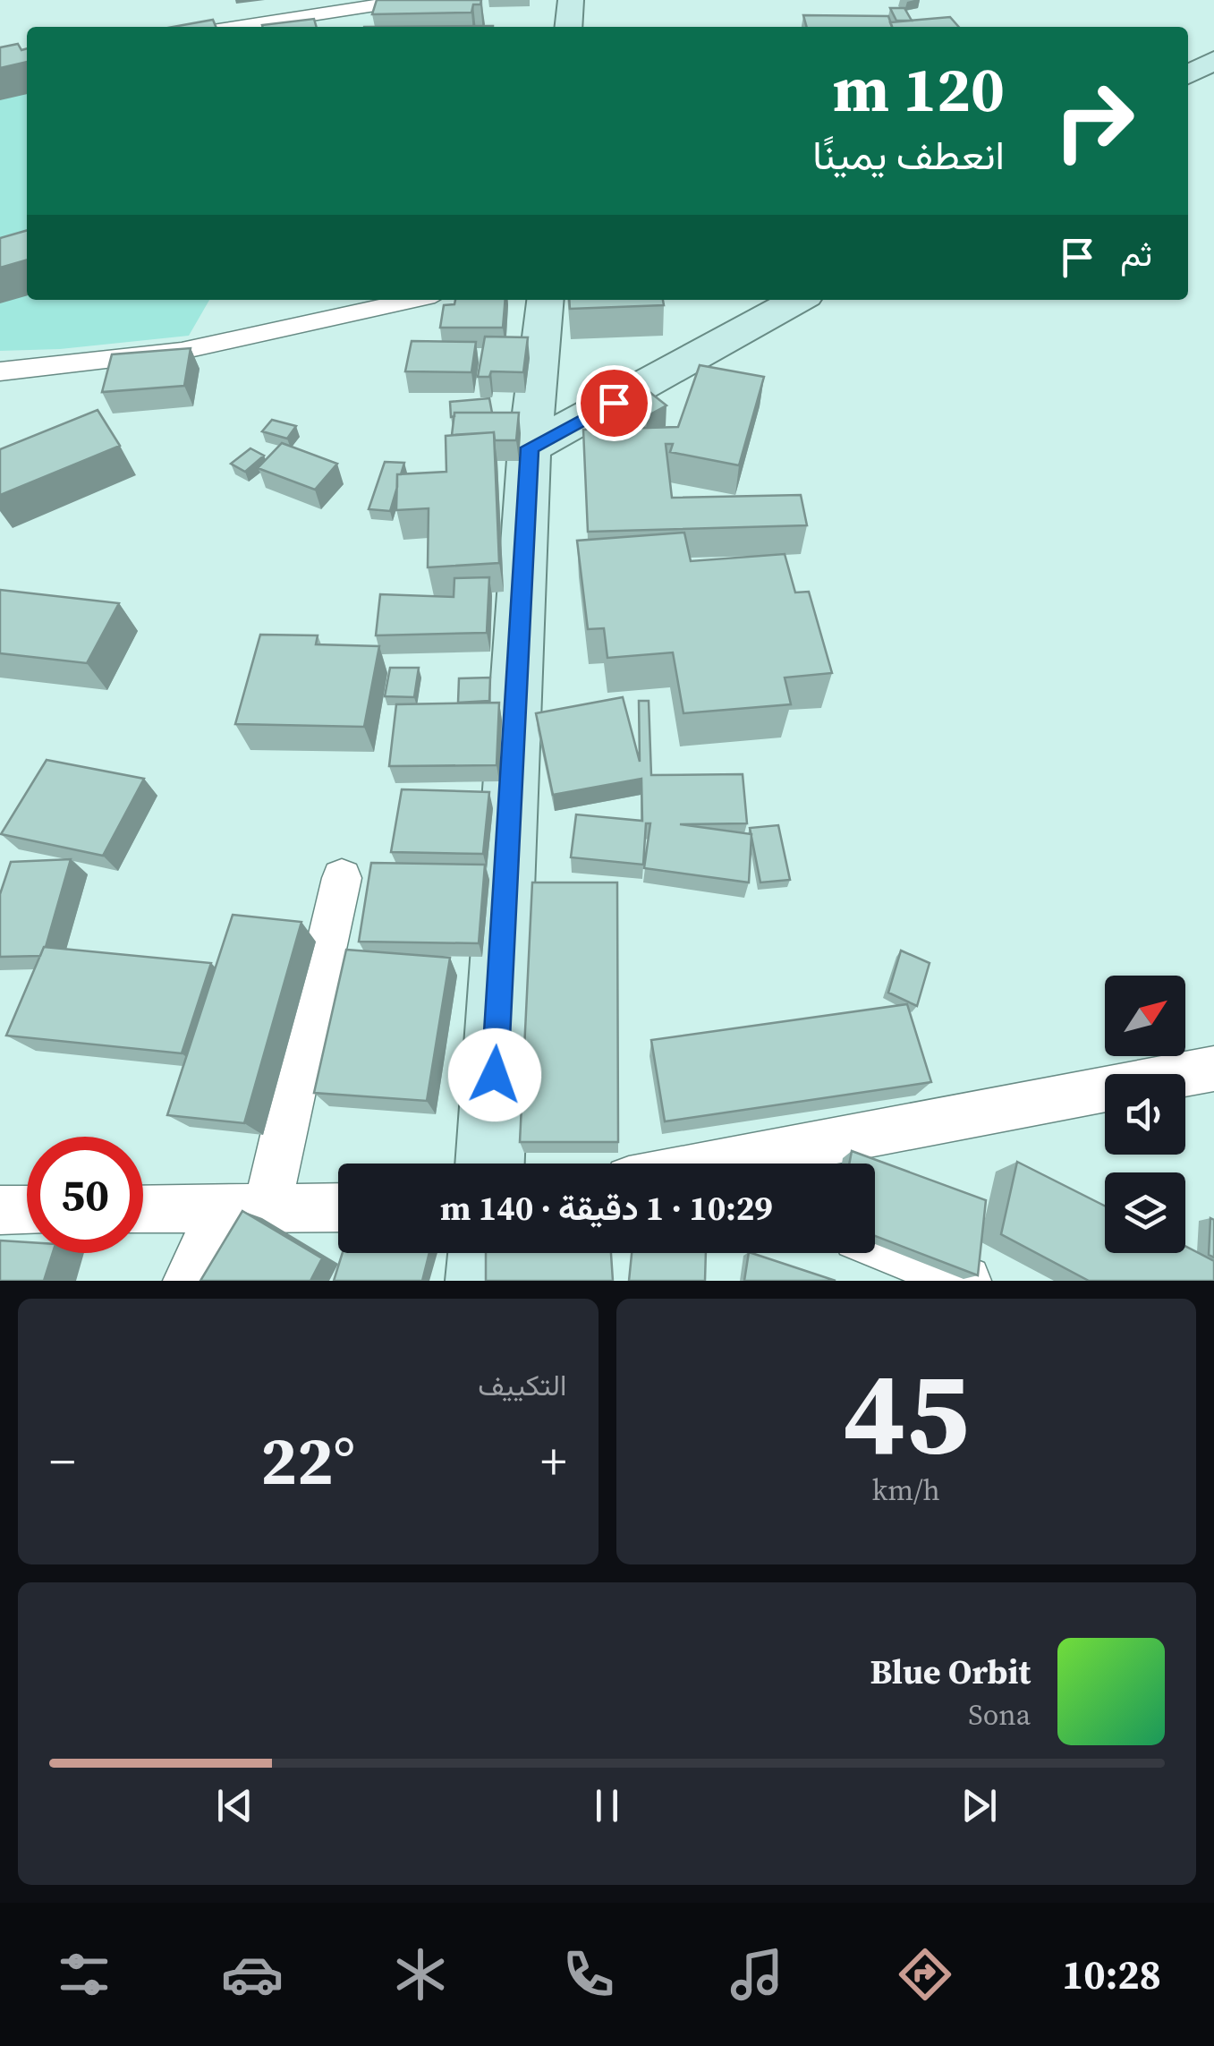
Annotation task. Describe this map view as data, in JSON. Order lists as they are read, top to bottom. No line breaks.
{"north":"top right","page":{"turn":["120 m","انعطف يمينًا"],"then":"ثم","limit":"50","trip":"10:29 · 1 دقيقة · 140 m","tile":[["45","km/h"],"التكييف"],"heat":["−","22°","+"],"song":["Blue Orbit","Sona"],"tabs":"10:28"}}
